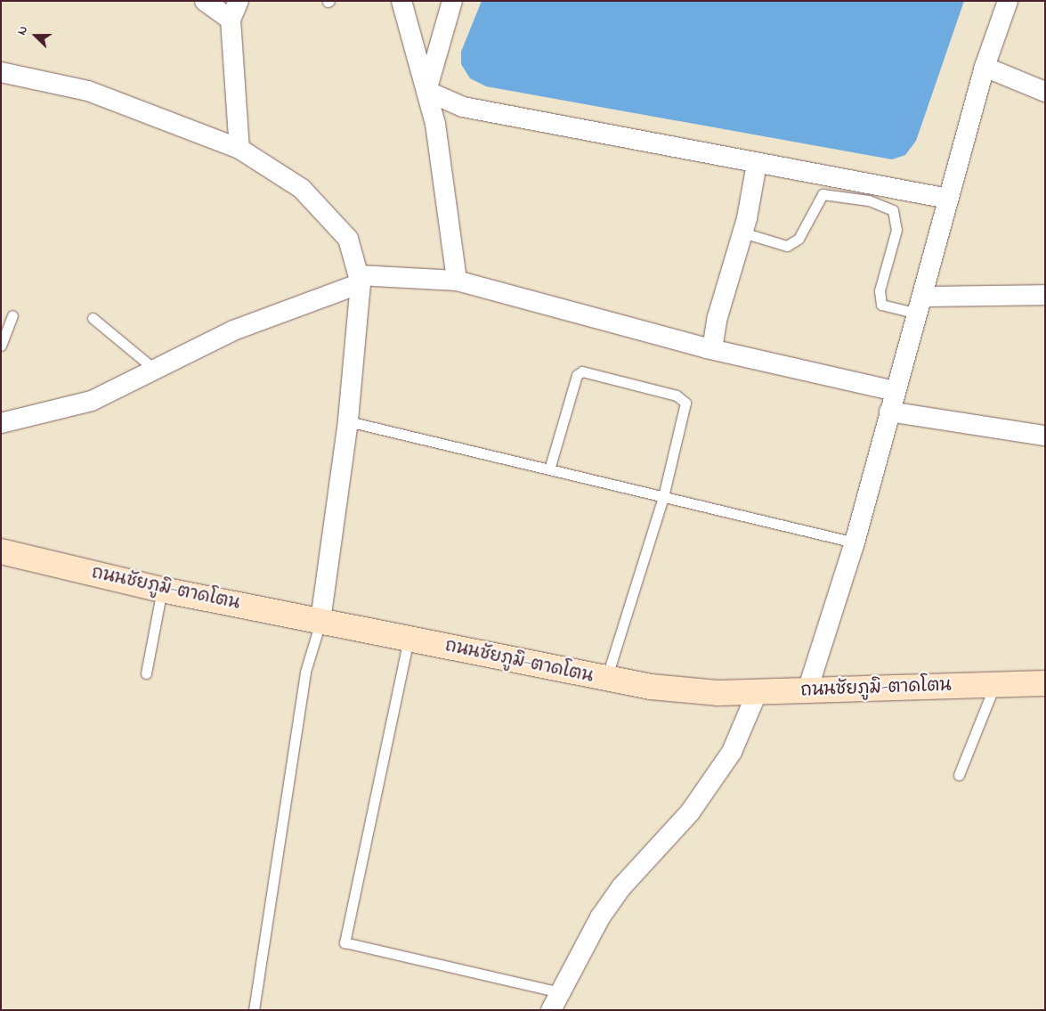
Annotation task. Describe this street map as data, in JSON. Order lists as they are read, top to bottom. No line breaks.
{"streets":{"main road":["ถนนชัยภูมิ-ตาดโตน"]},"north":"left"}
